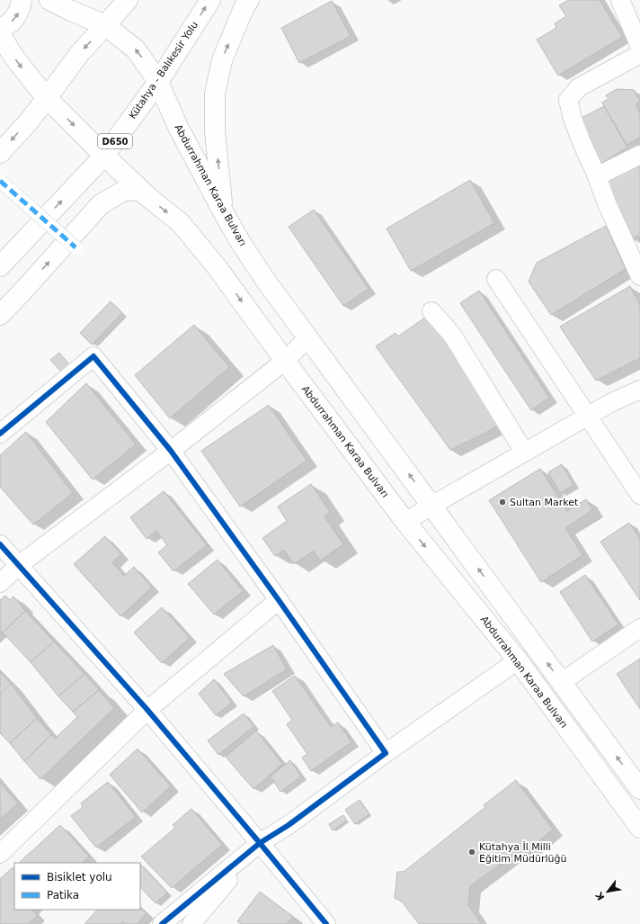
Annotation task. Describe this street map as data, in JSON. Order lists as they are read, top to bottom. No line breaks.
{"streets":{"main road":["Kütahya - Balıkesir Yolu","D650","Abdurrahman Karaa Bulvarı"]},"crossings":[["Kütahya - Balıkesir Yolu","Abdurrahman Karaa Bulvarı"]],"places":["Sultan Market","Kütahya İl Milli Eğitim Müdürlüğü"],"legend":["Bisiklet yolu","Patika"],"north":"bottom left"}
